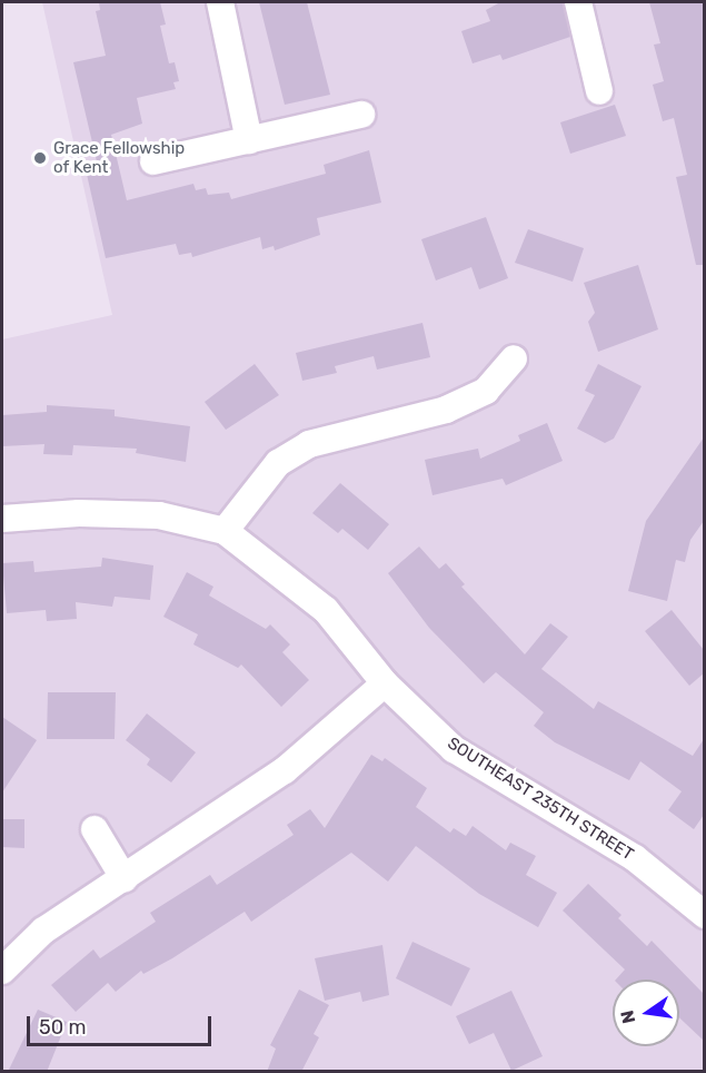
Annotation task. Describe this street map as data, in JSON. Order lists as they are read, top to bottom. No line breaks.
{"streets":{"street":["SOUTHEAST 235TH STREET"]},"places":["Grace Fellowship of Kent"],"scale_bar":"50 m","north":"left"}
